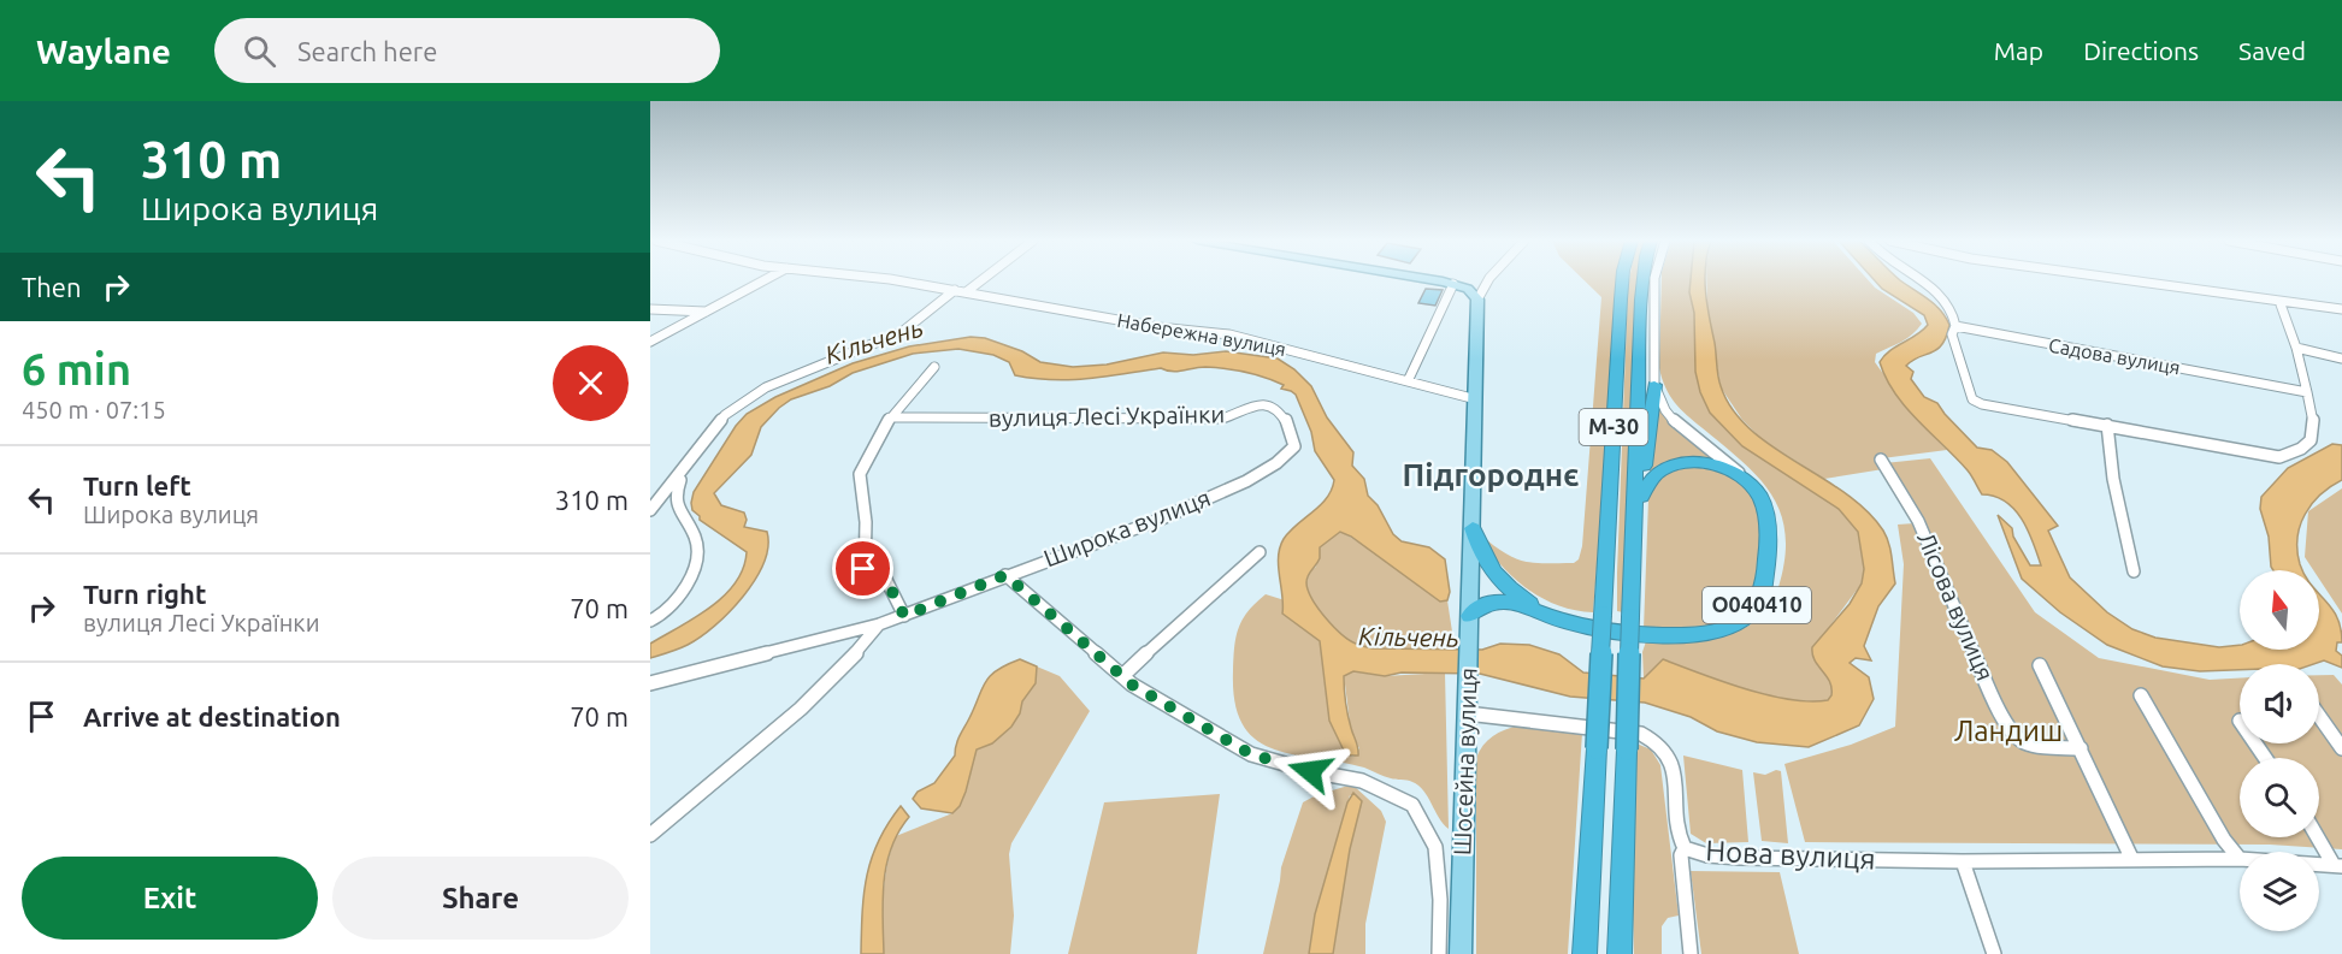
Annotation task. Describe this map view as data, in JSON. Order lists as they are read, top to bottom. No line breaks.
{"streets":{"highway":["М-30","О040410"],"main road":["Шосейна вулиця"],"street":["Набережна вулиця","Садова вулиця","вулиця Лесі Українки","Широка вулиця","Лісова вулиця","Нова вулиця"]},"crossings":[["Набережна вулиця","Шосейна вулиця"],["вулиця Лесі Українки","Широка вулиця"],["О040410","Шосейна вулиця"]],"districts":["Підгороднє"],"water":["Кільчень"],"parks":["Ландиш"],"north":"top","page":{"header":"Waylane","search":"Search here","nav":["Map","Directions","Saved"],"turn":["310 m","Широка вулиця"],"then":"Then","heading":["6 min","450 m · 07:15"],"list":[{"name":"Turn left","note":"Широка вулиця","value":"310 m"},{"name":"Turn right","note":"вулиця Лесі Українки","value":"70 m"},{"name":"Arrive at destination","value":"70 m"}],"buttons":["Exit","Share"]}}
